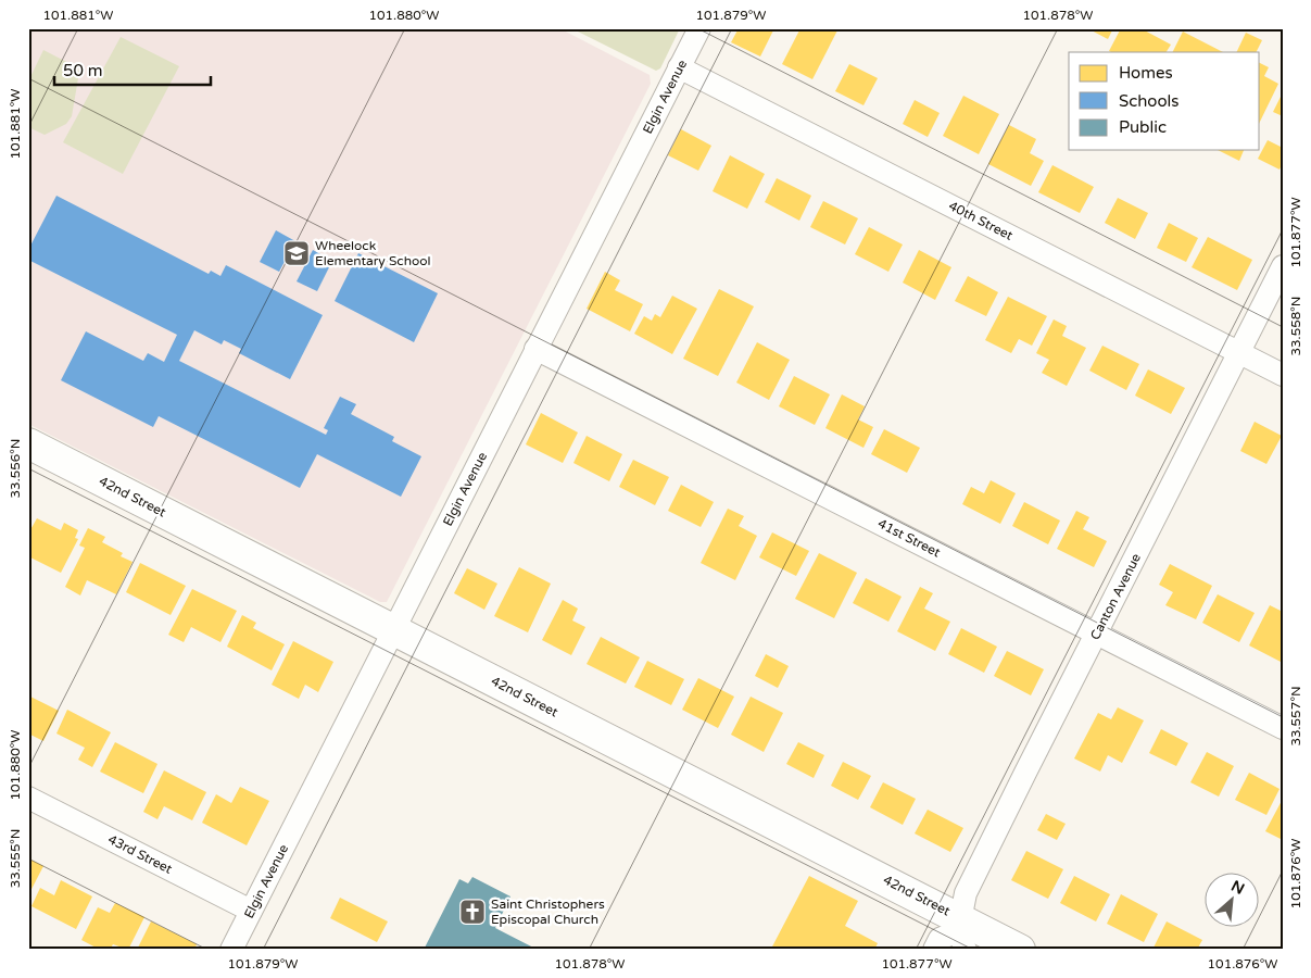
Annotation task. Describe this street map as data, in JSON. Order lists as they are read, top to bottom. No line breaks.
{"streets":{"street":["Elgin Avenue","40th Street","42nd Street","41st Street","Canton Avenue","43rd Street"]},"crossings":[["Elgin Avenue","40th Street"],["Elgin Avenue","42nd Street"],["Elgin Avenue","41st Street"],["Elgin Avenue","43rd Street"],["40th Street","Canton Avenue"],["42nd Street","Canton Avenue"],["41st Street","Canton Avenue"]],"places":{"school or university":["Wheelock Elementary School"],"church":["Saint Christophers Episcopal Church"]},"legend":["Homes","Schools","Public"],"scale_bar":"50 m","north":"top right","coordinates":["101.881°W","101.880°W","101.879°W","101.878°W","101.877°W","33.558°N","33.556°N","33.557°N","33.555°N","101.876°W"]}
